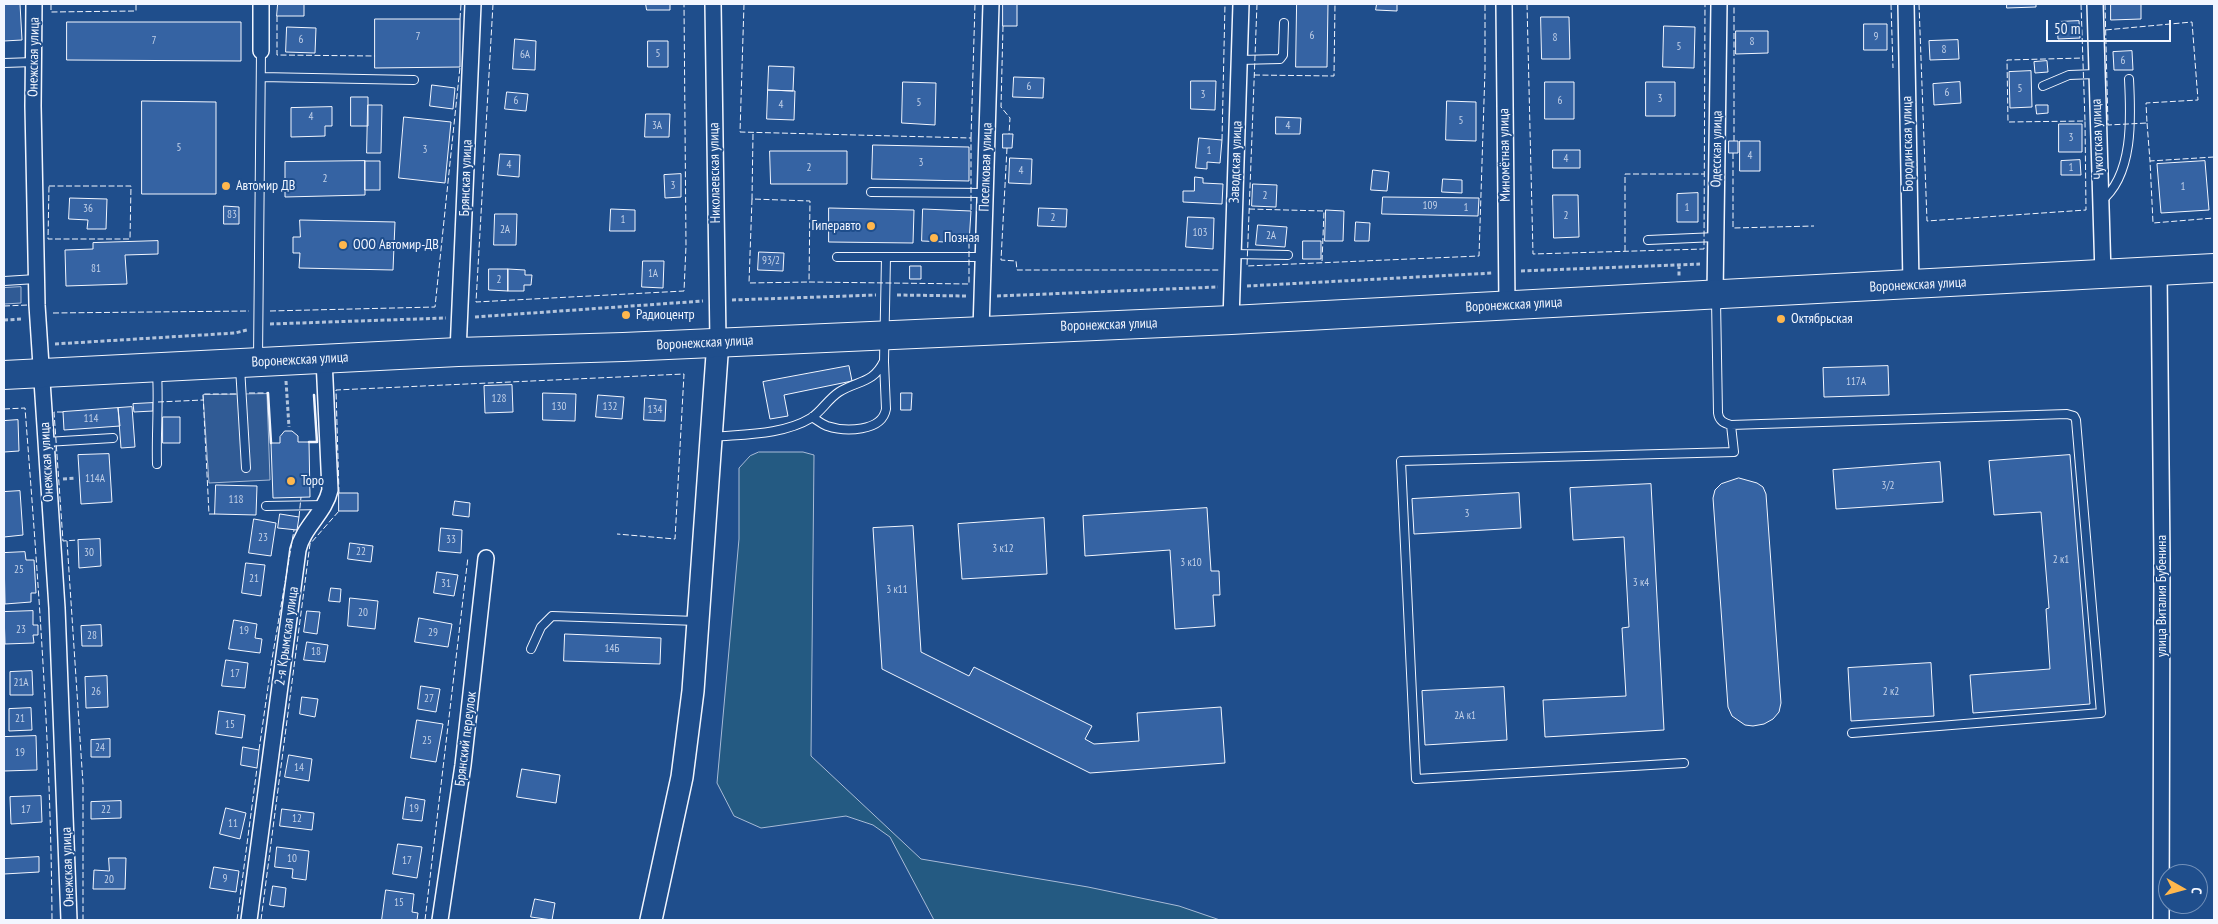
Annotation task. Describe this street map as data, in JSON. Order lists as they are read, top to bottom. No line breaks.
{"streets":{"highway":["Воронежская улица"],"street":["Онежская улица","Чукотская улица","Бородинская улица","Одесская улица","Миномётная улица","Заводская улица","Поселковая улица","Николаевская улица","Брянская улица","улица Виталия Бубенина","2-я Крымская улица","Брянский переулок"]},"crossings":[["Онежская улица","Воронежская улица"],["Чукотская улица","Воронежская улица"],["Бородинская улица","Воронежская улица"],["Одесская улица","Воронежская улица"],["Миномётная улица","Воронежская улица"],["Заводская улица","Воронежская улица"],["Поселковая улица","Воронежская улица"],["Николаевская улица","Воронежская улица"],["Брянская улица","Воронежская улица"],["Воронежская улица","улица Виталия Бубенина"],["Воронежская улица","2-я Крымская улица"]],"places":["Автомир ДВ","Гиперавто","Позная","ООО Автомир-ДВ","Радиоцентр","Октябрьская","Торо"],"house_numbers":["6","7","9","8","6","7","8","5","8","5","6А","6","6","5","6","3","3","6","6","5","4","4","5","3А","4","3","5","3","1","4","4","3","4","2","1","4","2","3","1","2","109","1","1","36","83","2","2","1","2А","103","2А","93/2","81","1А","2","117А","128","130","132","134","114","114А","3/2","118","3","23","33","3 к12","22","30","2 к1","3 к10","25","21","3 к4","31","3 к11","20","23","19","29","28","14Б","18","17","21А","26","2 к2","27","2А к1","21","15","25","24","19","14","19","17","22","12","11","10","17","9","20","15"],"scale_bar":"50 m","north":"right"}
